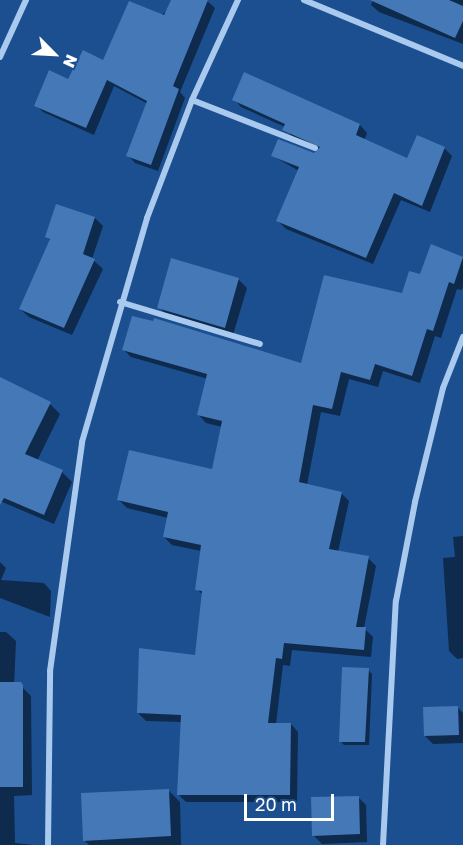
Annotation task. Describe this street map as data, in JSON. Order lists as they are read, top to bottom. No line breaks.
{"scale_bar":"20 m","north":"bottom right"}
